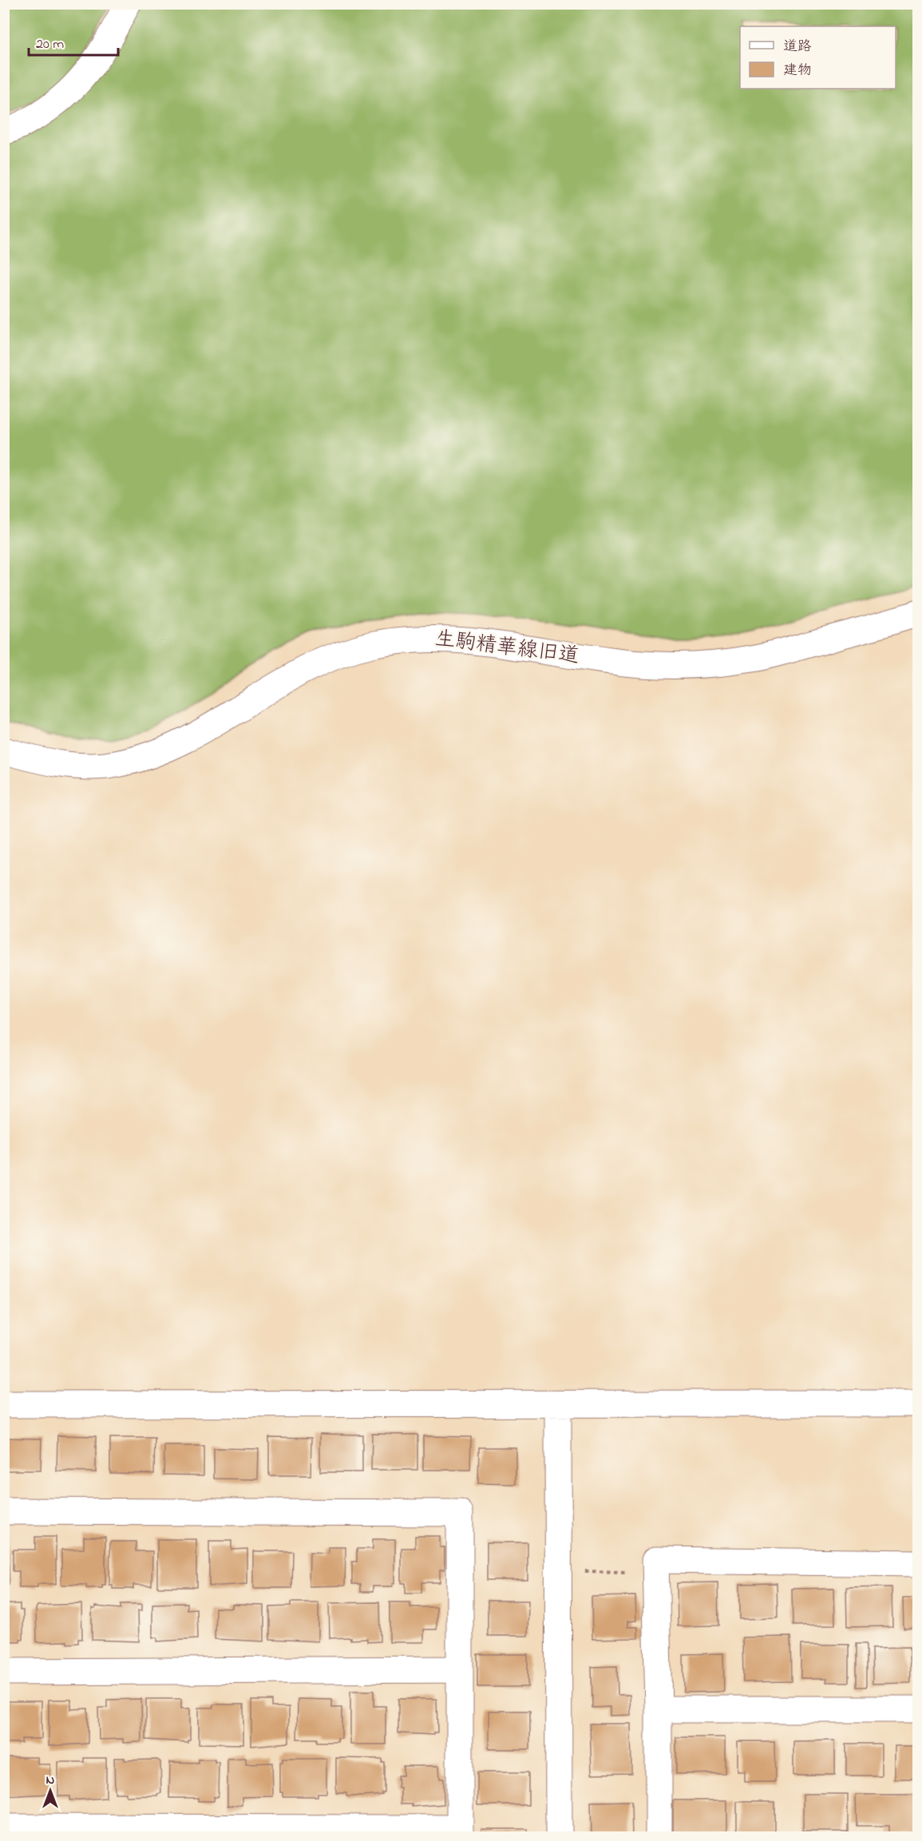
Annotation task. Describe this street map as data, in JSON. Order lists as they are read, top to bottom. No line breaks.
{"streets":{"street":["生駒精華線旧道"]},"legend":["道路","建物"],"scale_bar":"20 m","north":"top"}
